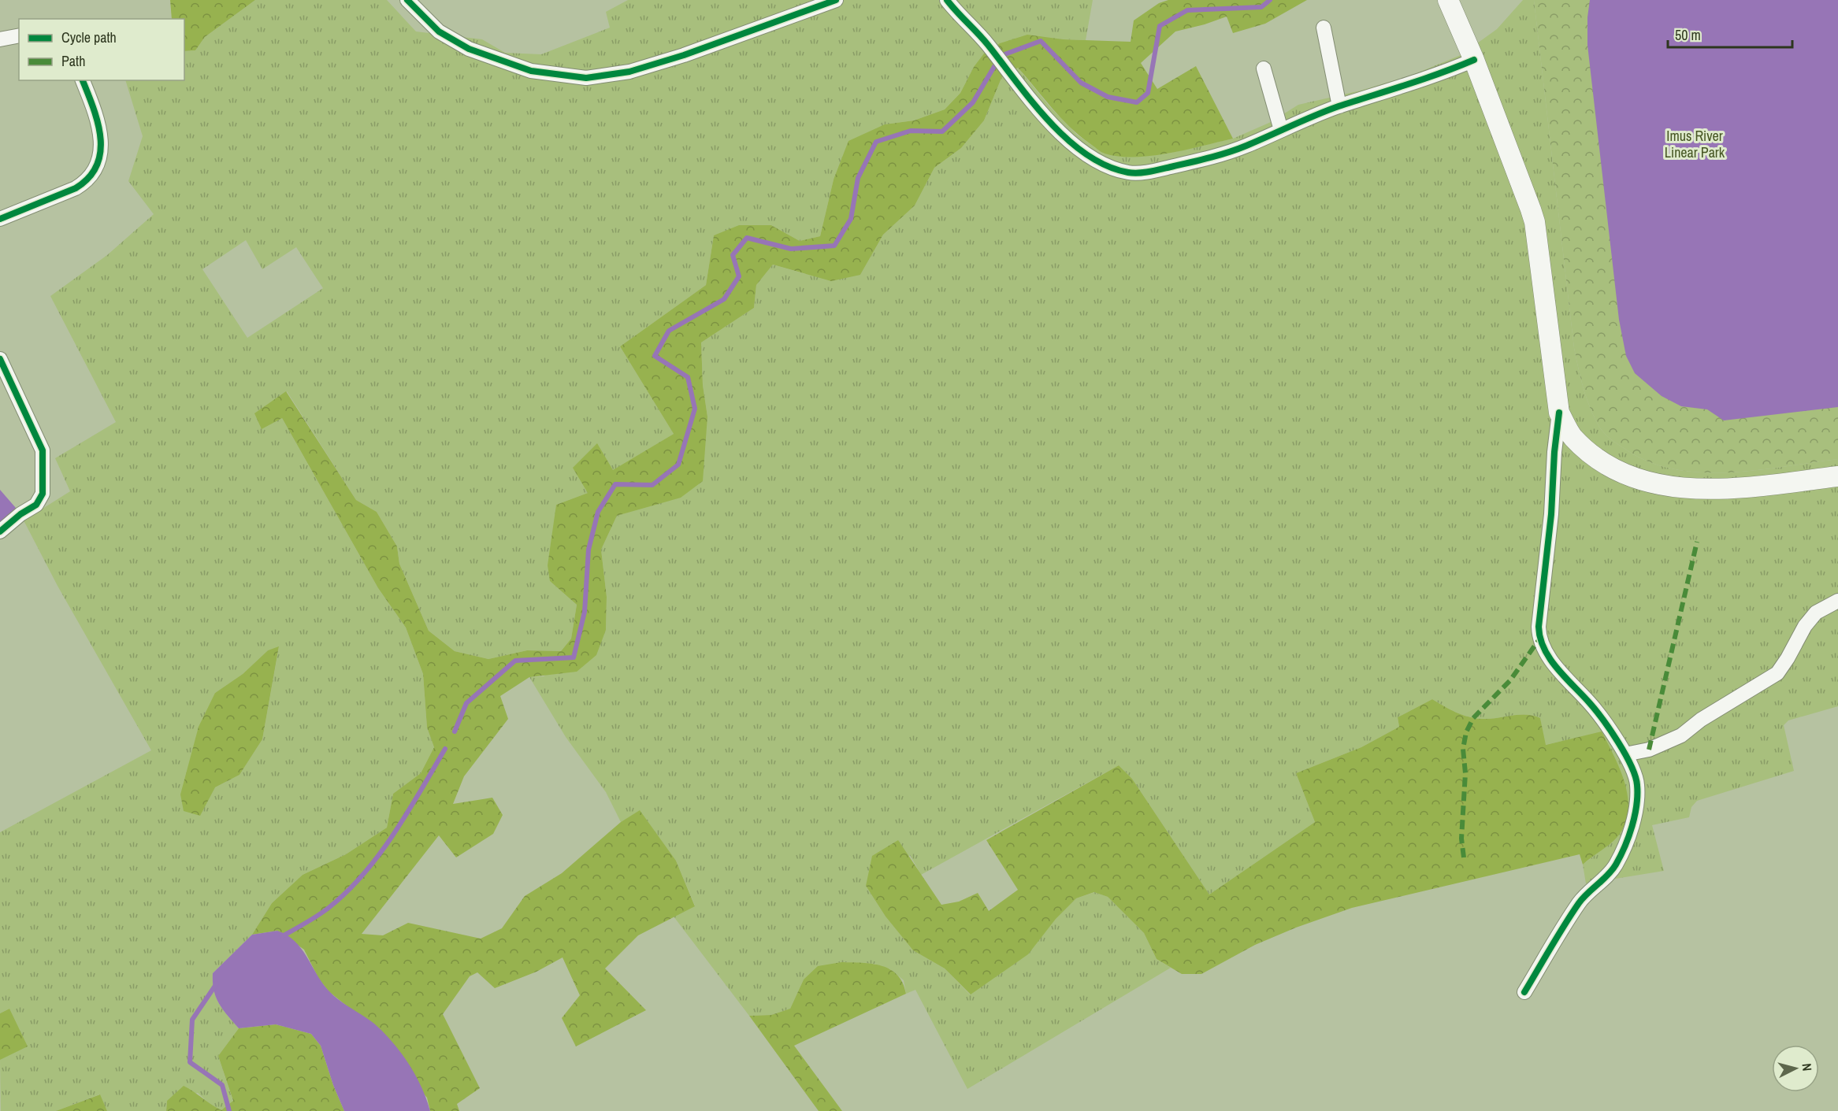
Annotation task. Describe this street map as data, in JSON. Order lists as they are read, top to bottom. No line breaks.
{"parks":["Imus River Linear Park"],"legend":["Cycle path","Path"],"scale_bar":"50 m","north":"right"}
